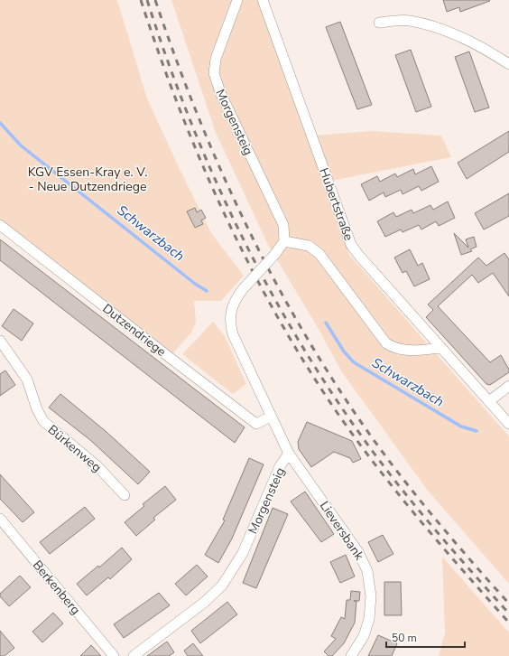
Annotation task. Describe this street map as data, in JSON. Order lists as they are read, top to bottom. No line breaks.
{"streets":{"street":["Morgensteig","Hubertstraße","Dutzendriege","Bürkenweg","Lieversbank","Berkenberg"]},"crossings":[["Morgensteig","Dutzendriege"],["Morgensteig","Lieversbank"]],"water":["Schwarzbach"],"parks":["KGV Essen-Kray e. V. - Neue Dutzendriege"],"scale_bar":"50 m"}
